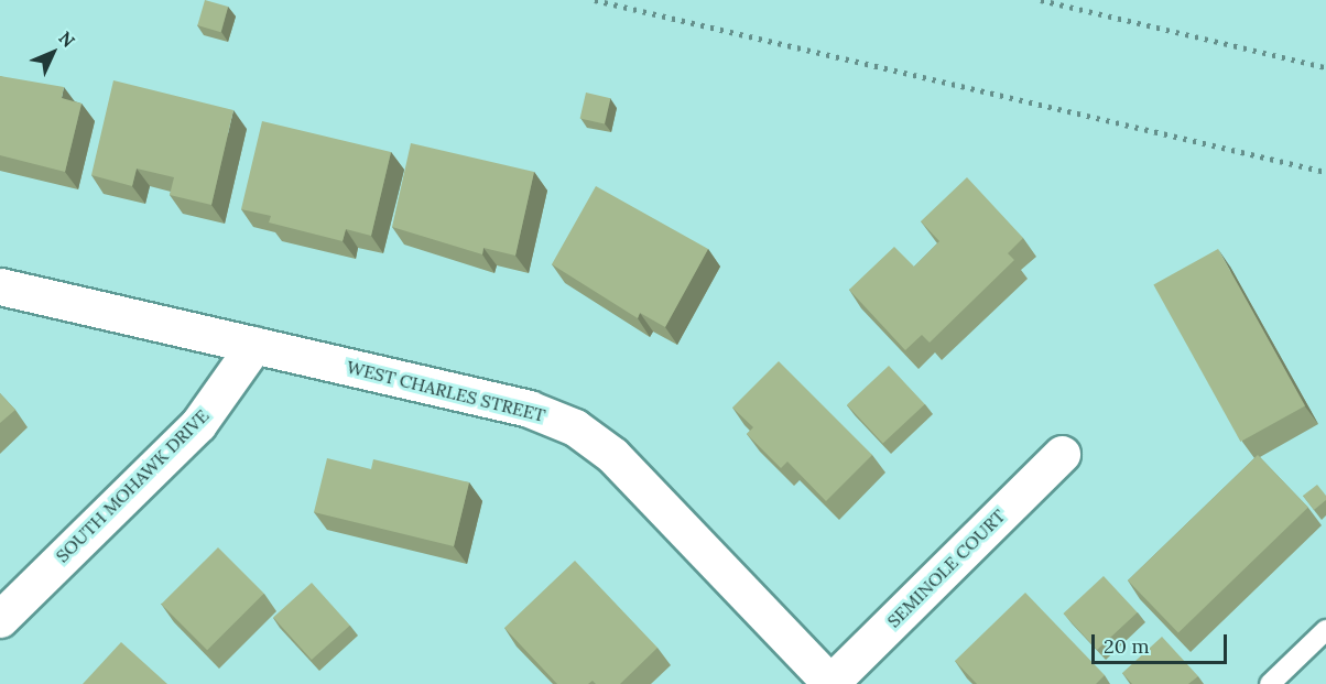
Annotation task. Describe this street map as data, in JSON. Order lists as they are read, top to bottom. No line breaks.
{"streets":{"street":["WEST CHARLES STREET","SOUTH MOHAWK DRIVE","SEMINOLE COURT"]},"crossings":[["WEST CHARLES STREET","SOUTH MOHAWK DRIVE"],["WEST CHARLES STREET","SEMINOLE COURT"]],"scale_bar":"20 m","north":"top right"}
